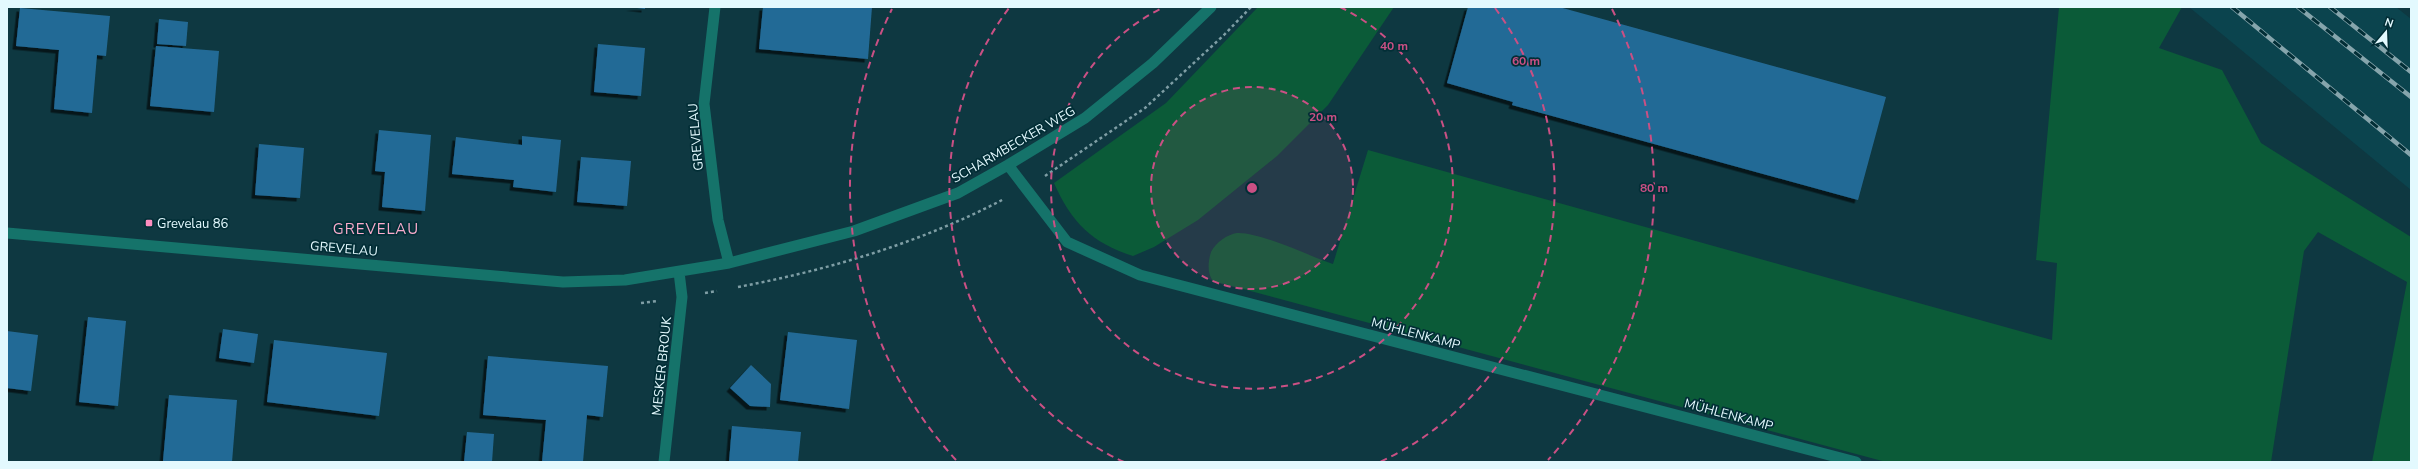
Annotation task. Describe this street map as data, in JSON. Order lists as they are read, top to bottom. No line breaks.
{"streets":{"street":["GREVELAU","SCHARMBECKER WEG","MÜHLENKAMP","MESKER BROUK"]},"crossings":[["GREVELAU","SCHARMBECKER WEG"],["GREVELAU","MESKER BROUK"],["SCHARMBECKER WEG","MÜHLENKAMP"],["SCHARMBECKER WEG","MESKER BROUK"]],"districts":["GREVELAU"],"places":{"transit":["Grevelau 86"]},"north":"top","rings":["40 m","60 m","20 m","80 m"]}
